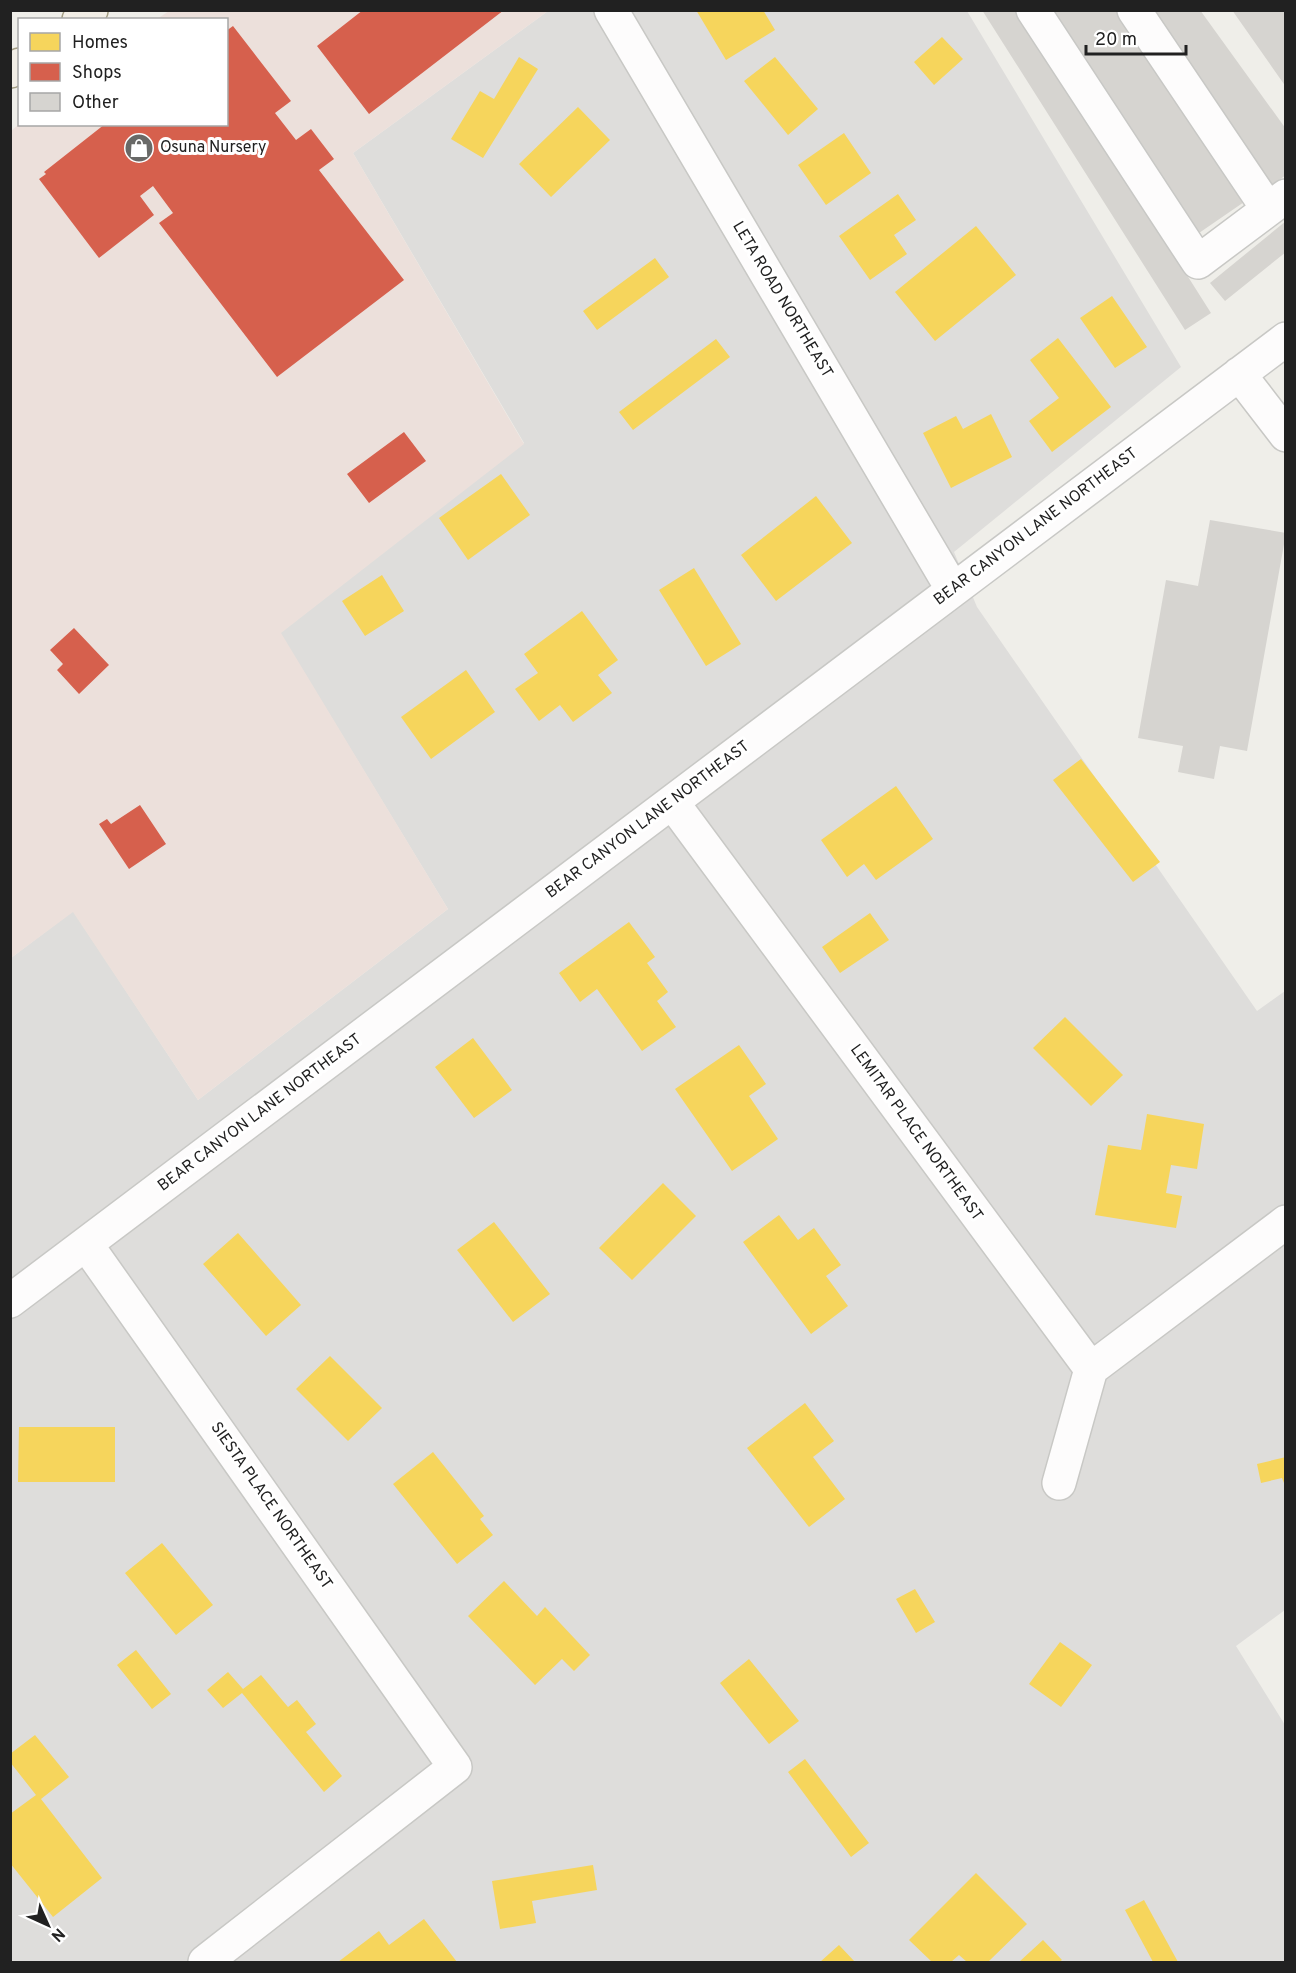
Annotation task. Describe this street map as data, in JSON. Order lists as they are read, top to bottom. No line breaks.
{"streets":{"street":["LETA ROAD NORTHEAST","BEAR CANYON LANE NORTHEAST","LEMITAR PLACE NORTHEAST","SIESTA PLACE NORTHEAST"]},"crossings":[["LETA ROAD NORTHEAST","BEAR CANYON LANE NORTHEAST"],["BEAR CANYON LANE NORTHEAST","LEMITAR PLACE NORTHEAST"],["BEAR CANYON LANE NORTHEAST","SIESTA PLACE NORTHEAST"]],"places":{"shop":["Osuna Nursery"]},"legend":["Homes","Shops","Other"],"scale_bar":"20 m","north":"bottom right"}
